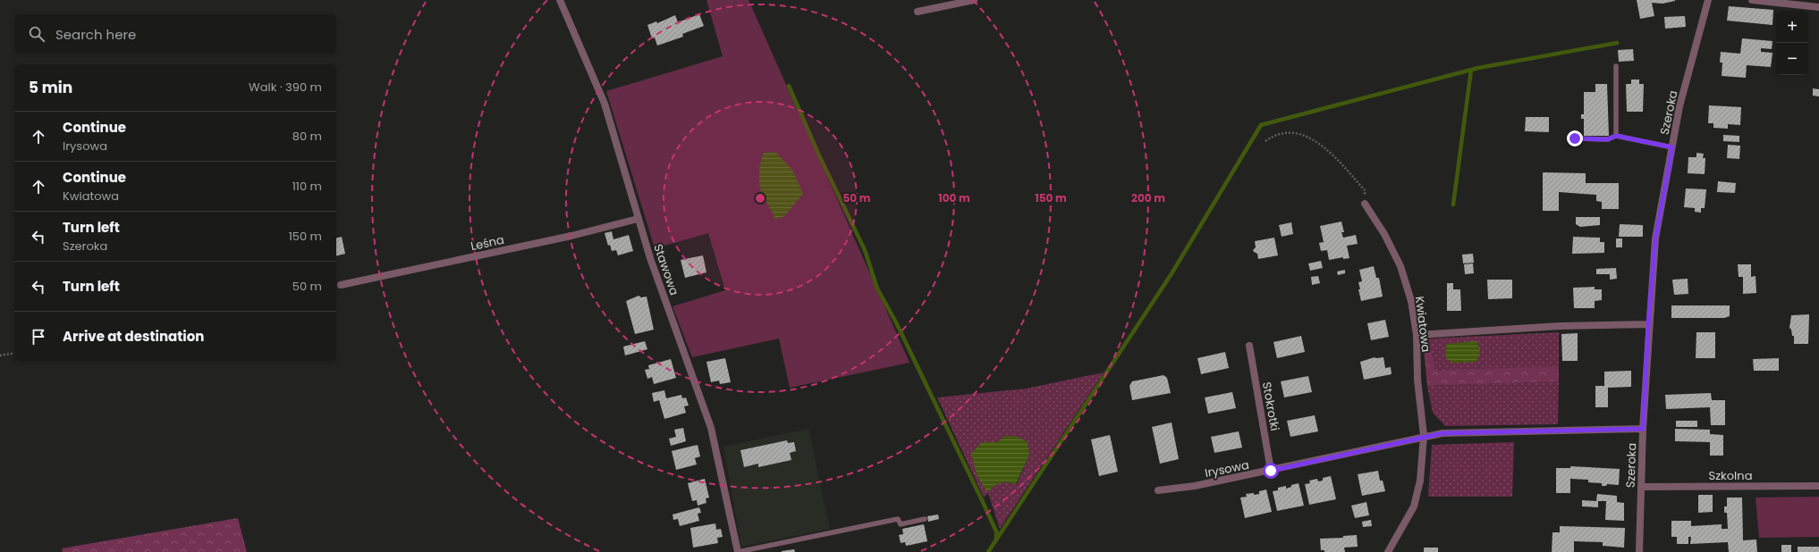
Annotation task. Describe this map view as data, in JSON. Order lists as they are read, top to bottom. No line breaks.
{"streets":{"street":["Szeroka","Leśna","Stawowa","Kwiatowa","Stokrotki","Irysowa","Szkolna"]},"crossings":[["Szeroka","Szkolna"],["Leśna","Stawowa"],["Kwiatowa","Irysowa"],["Stokrotki","Irysowa"]],"page":{"map_buttons":["+","−"],"search":"Search here","heading":["5 min","Walk · 390 m"],"list":[["Continue","Irysowa","80 m"],["Continue","Kwiatowa","110 m"],["Turn left","Szeroka","150 m"],["Turn left","50 m"],"Arrive at destination"]},"rings":["50 m","100 m","150 m","200 m"]}
